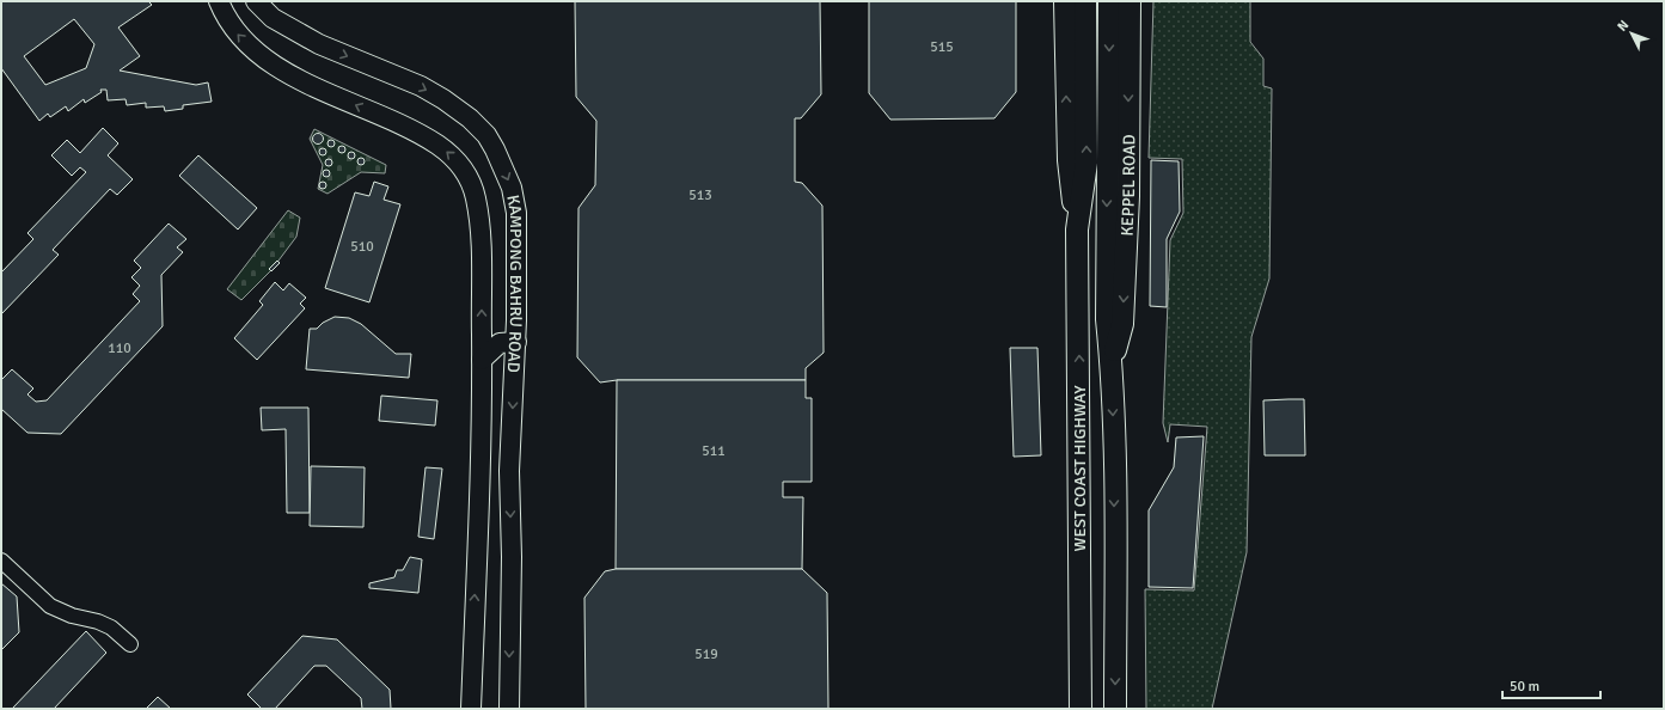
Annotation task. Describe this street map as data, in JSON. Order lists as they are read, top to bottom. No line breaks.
{"streets":{"highway":["KEPPEL ROAD","WEST COAST HIGHWAY"],"main road":["KAMPONG BAHRU ROAD"]},"crossings":[["KEPPEL ROAD","WEST COAST HIGHWAY"]],"house_numbers":["515","513","510","110","511","519"],"scale_bar":"50 m","north":"top left"}
